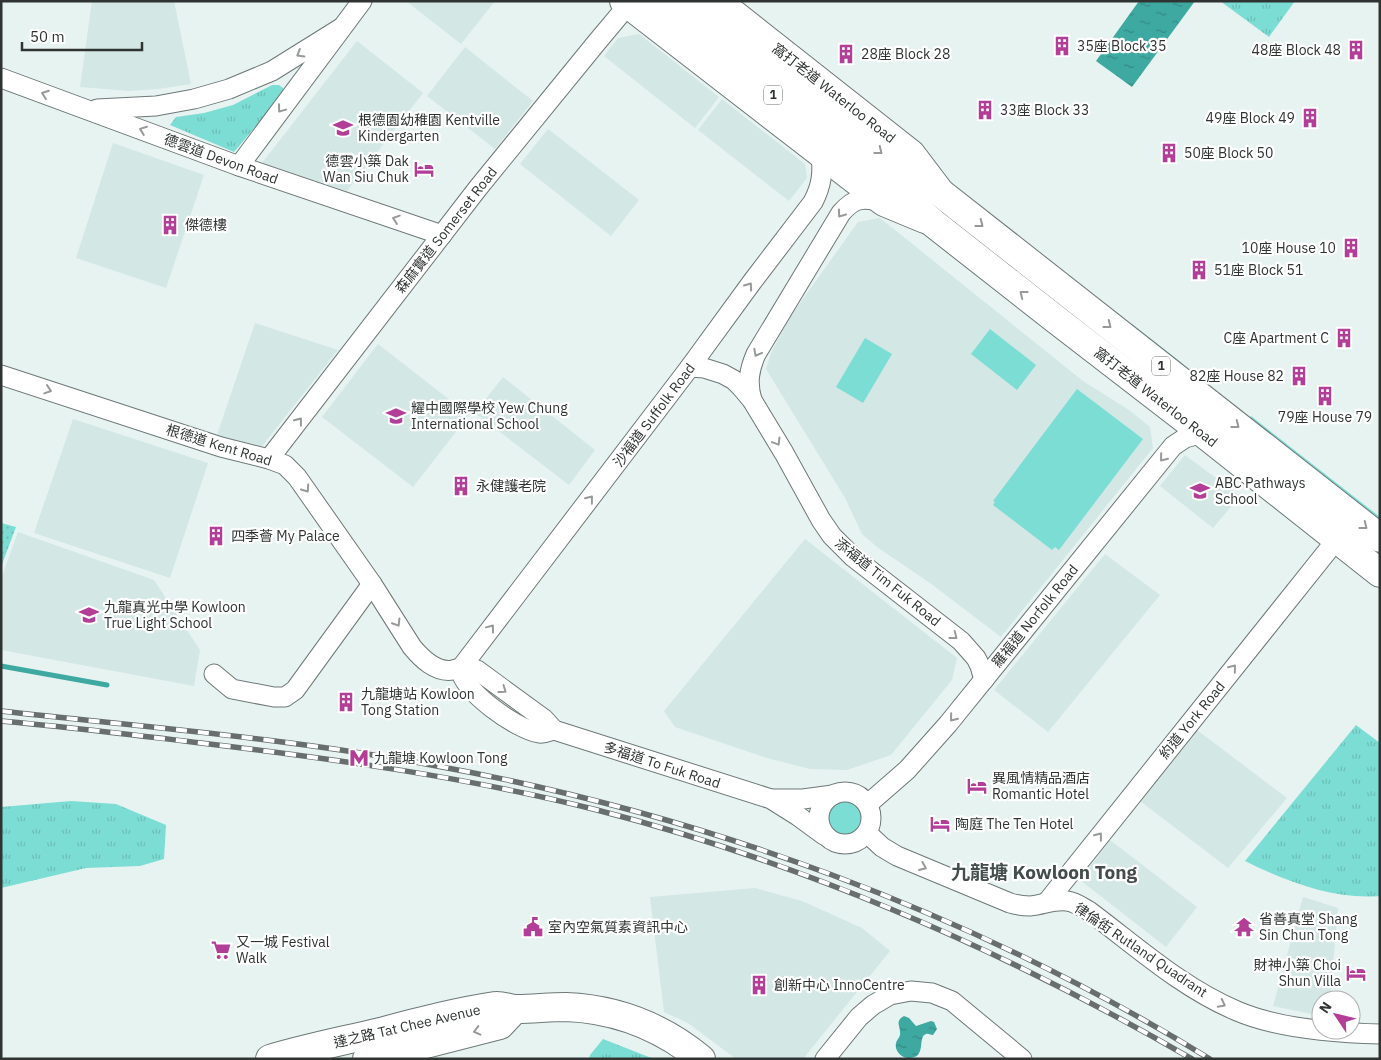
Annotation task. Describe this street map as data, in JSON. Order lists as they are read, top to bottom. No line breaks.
{"streets":{"main road":["窩打老道 Waterloo Road","1","達之路 Tat Chee Avenue"],"street":["德雲道 Devon Road","森麻實道 Somerset Road","沙福道 Suffolk Road","根德道 Kent Road","添福道 Tim Fuk Road","羅福道 Norfolk Road","約道 York Road","多福道 To Fuk Road","律倫街 Rutland Quadrant"]},"crossings":[["窩打老道 Waterloo Road","森麻實道 Somerset Road"],["窩打老道 Waterloo Road","沙福道 Suffolk Road"],["窩打老道 Waterloo Road","添福道 Tim Fuk Road"],["窩打老道 Waterloo Road","羅福道 Norfolk Road"],["窩打老道 Waterloo Road","約道 York Road"],["德雲道 Devon Road","森麻實道 Somerset Road"],["森麻實道 Somerset Road","根德道 Kent Road"],["沙福道 Suffolk Road","根德道 Kent Road"],["沙福道 Suffolk Road","添福道 Tim Fuk Road"],["沙福道 Suffolk Road","多福道 To Fuk Road"],["根德道 Kent Road","多福道 To Fuk Road"],["添福道 Tim Fuk Road","羅福道 Norfolk Road"],["羅福道 Norfolk Road","多福道 To Fuk Road"],["約道 York Road","律倫街 Rutland Quadrant"]],"one_way":["德雲道 Devon Road","森麻實道 Somerset Road","沙福道 Suffolk Road","根德道 Kent Road","羅福道 Norfolk Road","約道 York Road","律倫街 Rutland Quadrant"],"districts":["九龍塘 Kowloon Tong"],"places":{"building":["35座 Block 35","48座 Block 48","28座 Block 28","33座 Block 33","49座 Block 49","50座 Block 50","傑德樓","10座 House 10","51座 Block 51","C座 Apartment C","82座 House 82","79座 House 79","永健護老院","四季薈 My Palace","九龍塘站 Kowloon Tong Station","創新中心 InnoCentre"],"school or university":["根德園幼稚園 Kentville Kindergarten","耀中國際學校 Yew Chung International School","ABC Pathways School","九龍真光中學 Kowloon True Light School"],"hotel":["德雲小築 Dak Wan Siu Chuk","異風情精品酒店 Romantic Hotel","陶庭 The Ten Hotel","財神小築 Choi Shun Villa"],"metro station":["九龍塘 Kowloon Tong"],"public building":["室內空氣質素資訊中心"],"temple":["省善真堂 Shang Sin Chun Tong"],"supermarket":["又一城 Festival Walk"]},"scale_bar":"50 m","north":"top left"}
